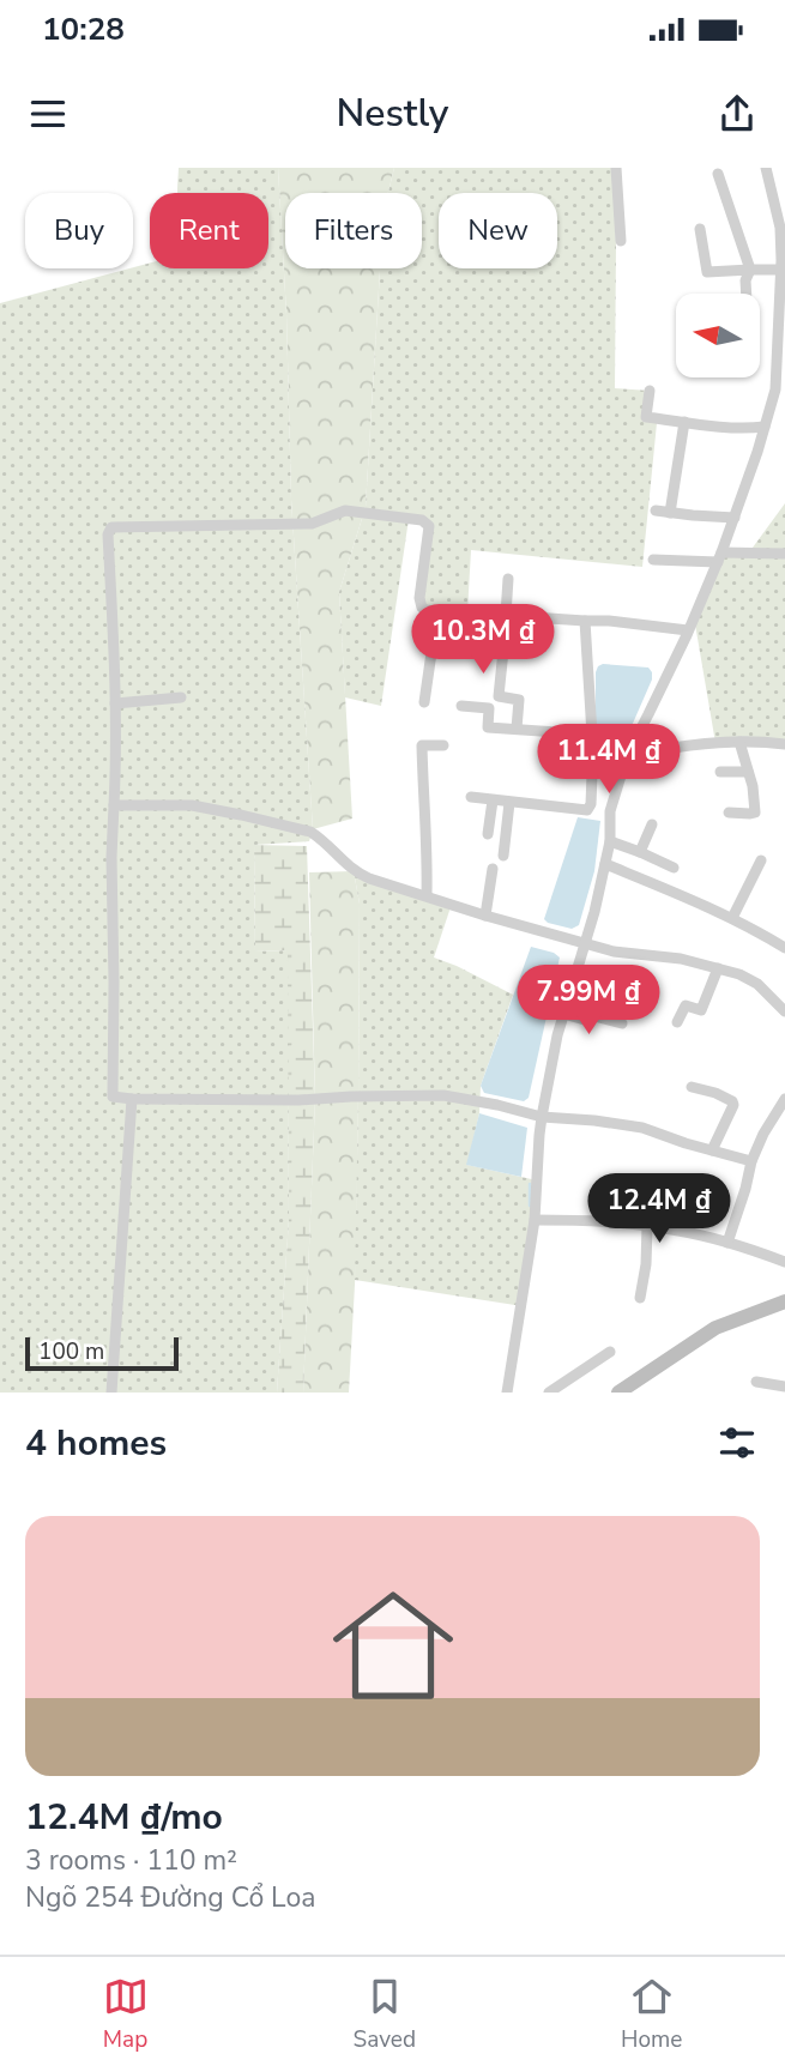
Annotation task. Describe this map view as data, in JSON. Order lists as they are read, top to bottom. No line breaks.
{"scale_bar":"100 m","north":"left","page":{"status":"10:28","header":"Nestly","chip":["Buy","Rent","Filters","New"],"price":["10.3M ₫","11.4M ₫","7.99M ₫","12.4M ₫"],"scale":"100 m","heading":"4 homes","list":[{"name":"12.4M ₫/mo","note":"3 rooms · 110 m² · Ngõ 254 Đường Cổ Loa"}],"tabs":["Map","Saved","Home"]}}
